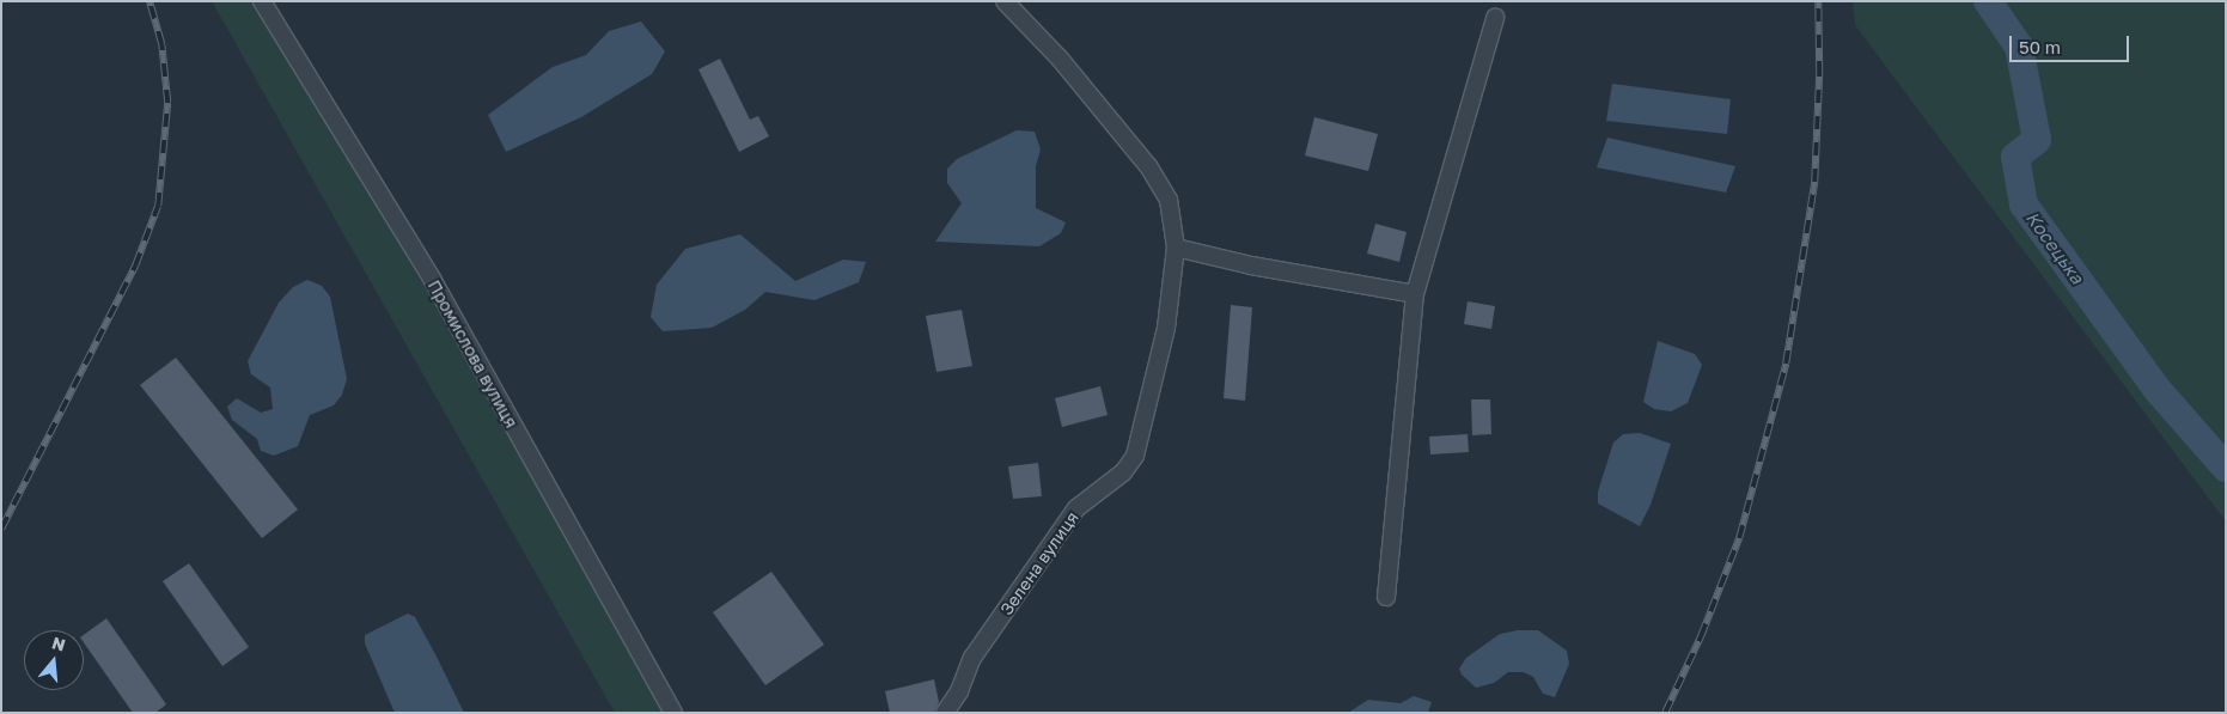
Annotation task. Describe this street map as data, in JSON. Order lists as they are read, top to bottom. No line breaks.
{"streets":{"street":["Промислова вулиця","Зелена вулиця"]},"water":["Косецька"],"scale_bar":"50 m","north":"top"}
